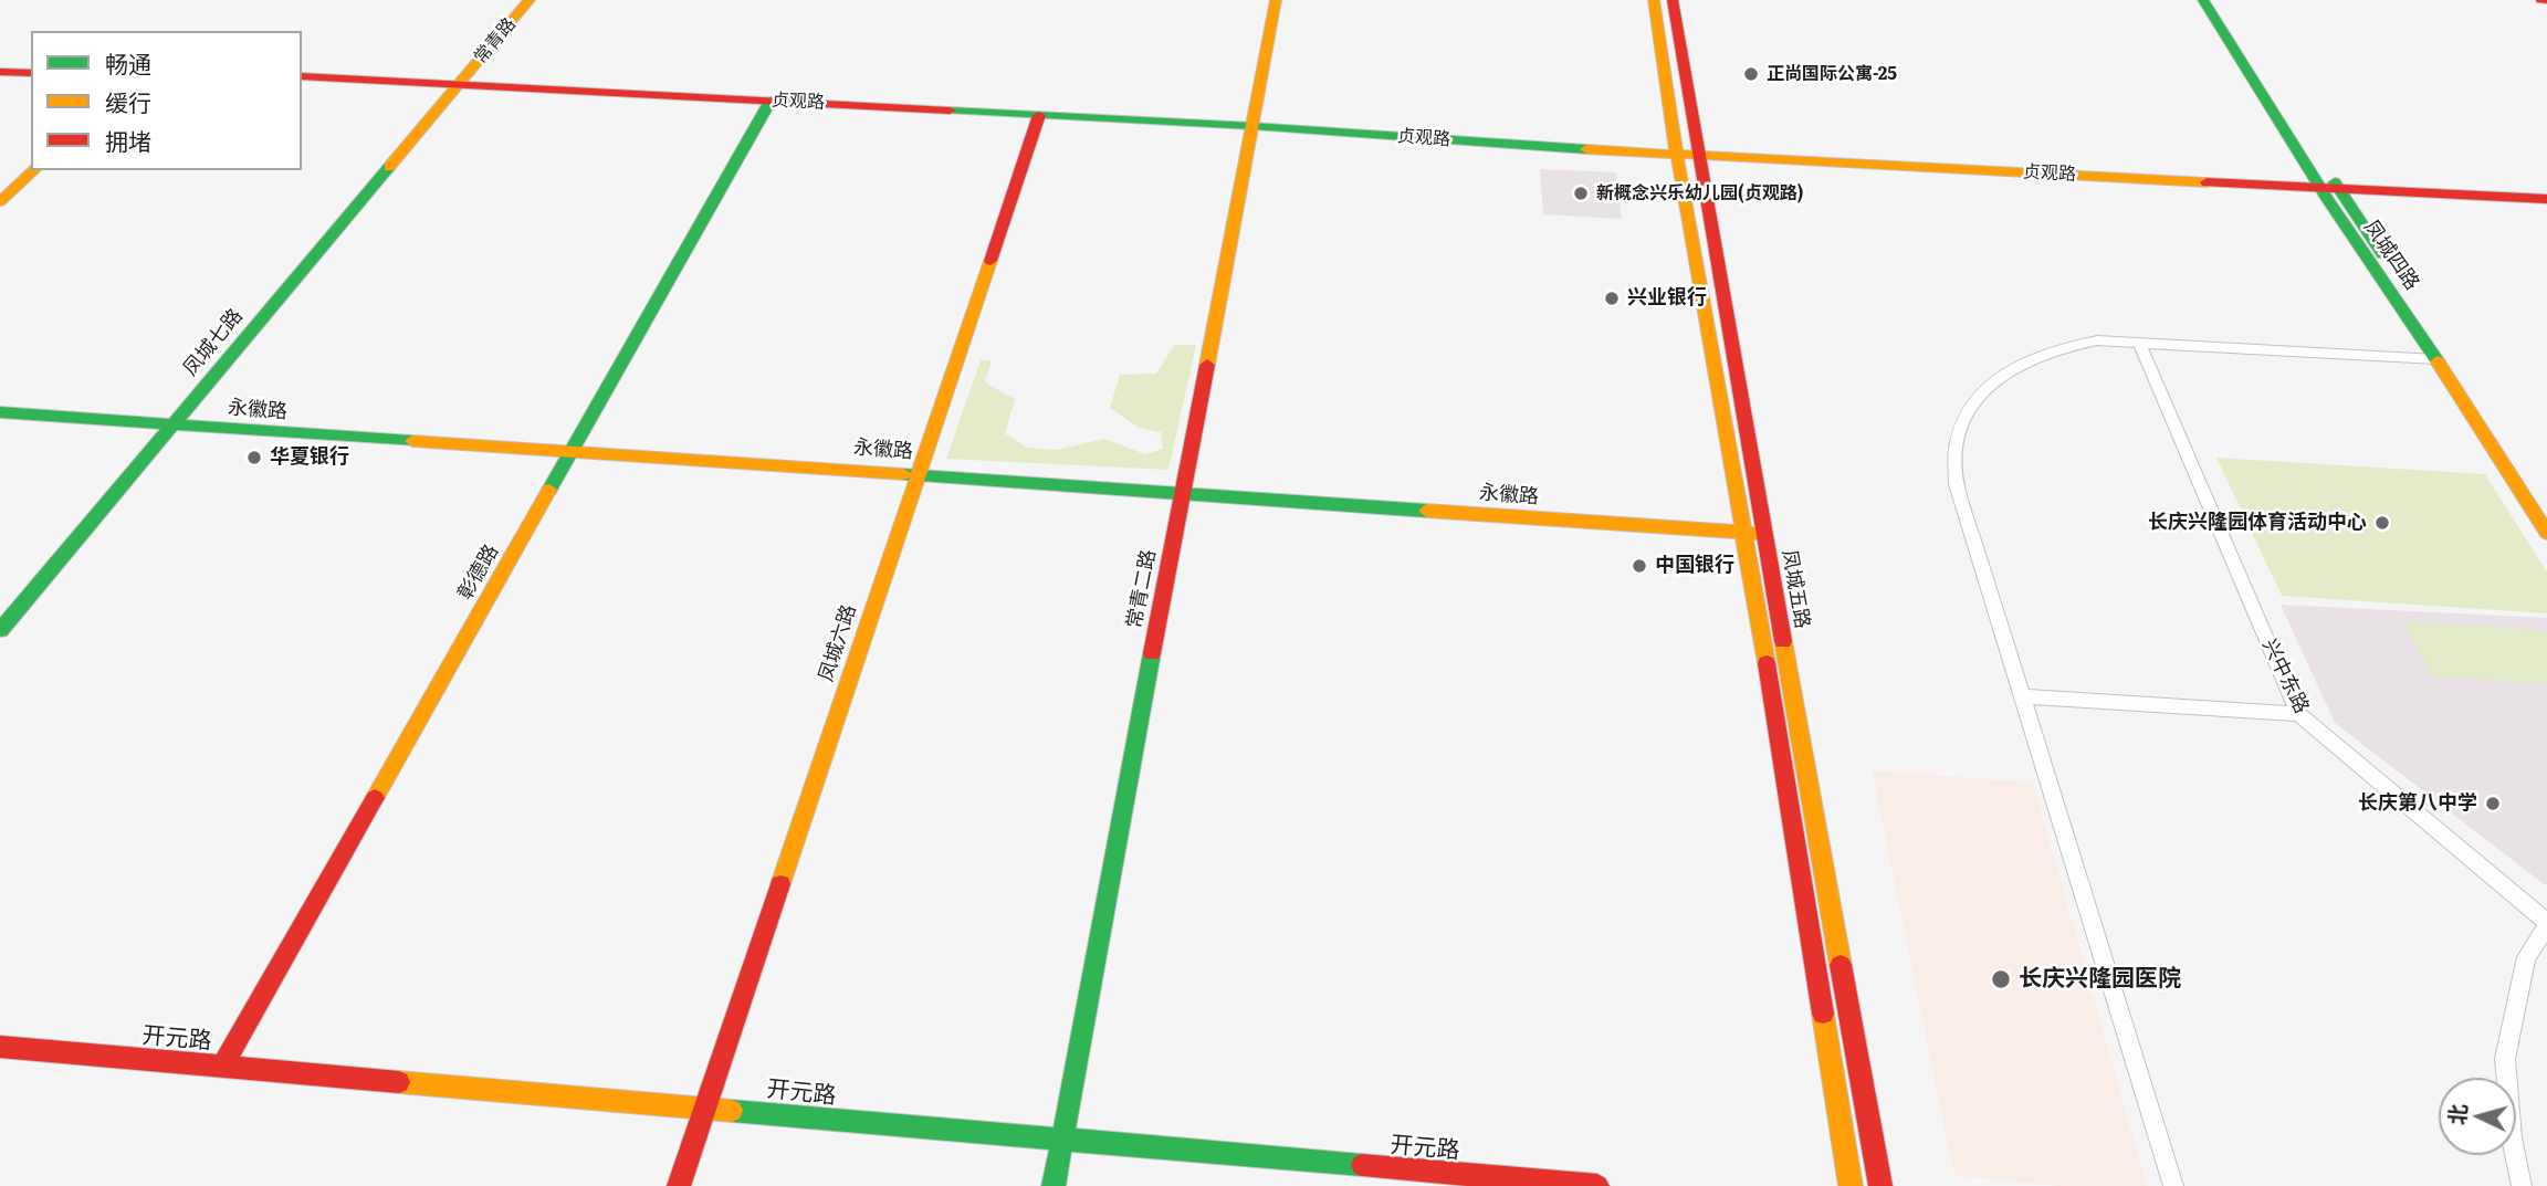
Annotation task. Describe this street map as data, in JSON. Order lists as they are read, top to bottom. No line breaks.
{"streets":{"street":["常青路","贞观路","凤城四路","凤城七路","永徽路","彰德路","常青二路","凤城五路","凤城六路","兴中东路","开元路"]},"crossings":[["常青路","贞观路"],["常青路","凤城七路"],["贞观路","凤城四路"],["贞观路","凤城七路"],["贞观路","彰德路"],["贞观路","常青二路"],["贞观路","凤城五路"],["贞观路","凤城六路"],["凤城七路","永徽路"],["永徽路","彰德路"],["永徽路","常青二路"],["永徽路","凤城五路"],["永徽路","凤城六路"],["彰德路","开元路"],["常青二路","开元路"],["凤城六路","开元路"]],"places":["正尚国际公寓-25","新概念兴乐幼儿园(贞观路)","兴业银行","华夏银行","长庆兴隆园体育活动中心","中国银行","长庆第八中学","长庆兴隆园医院"],"legend":["畅通","缓行","拥堵"],"north":"left"}
